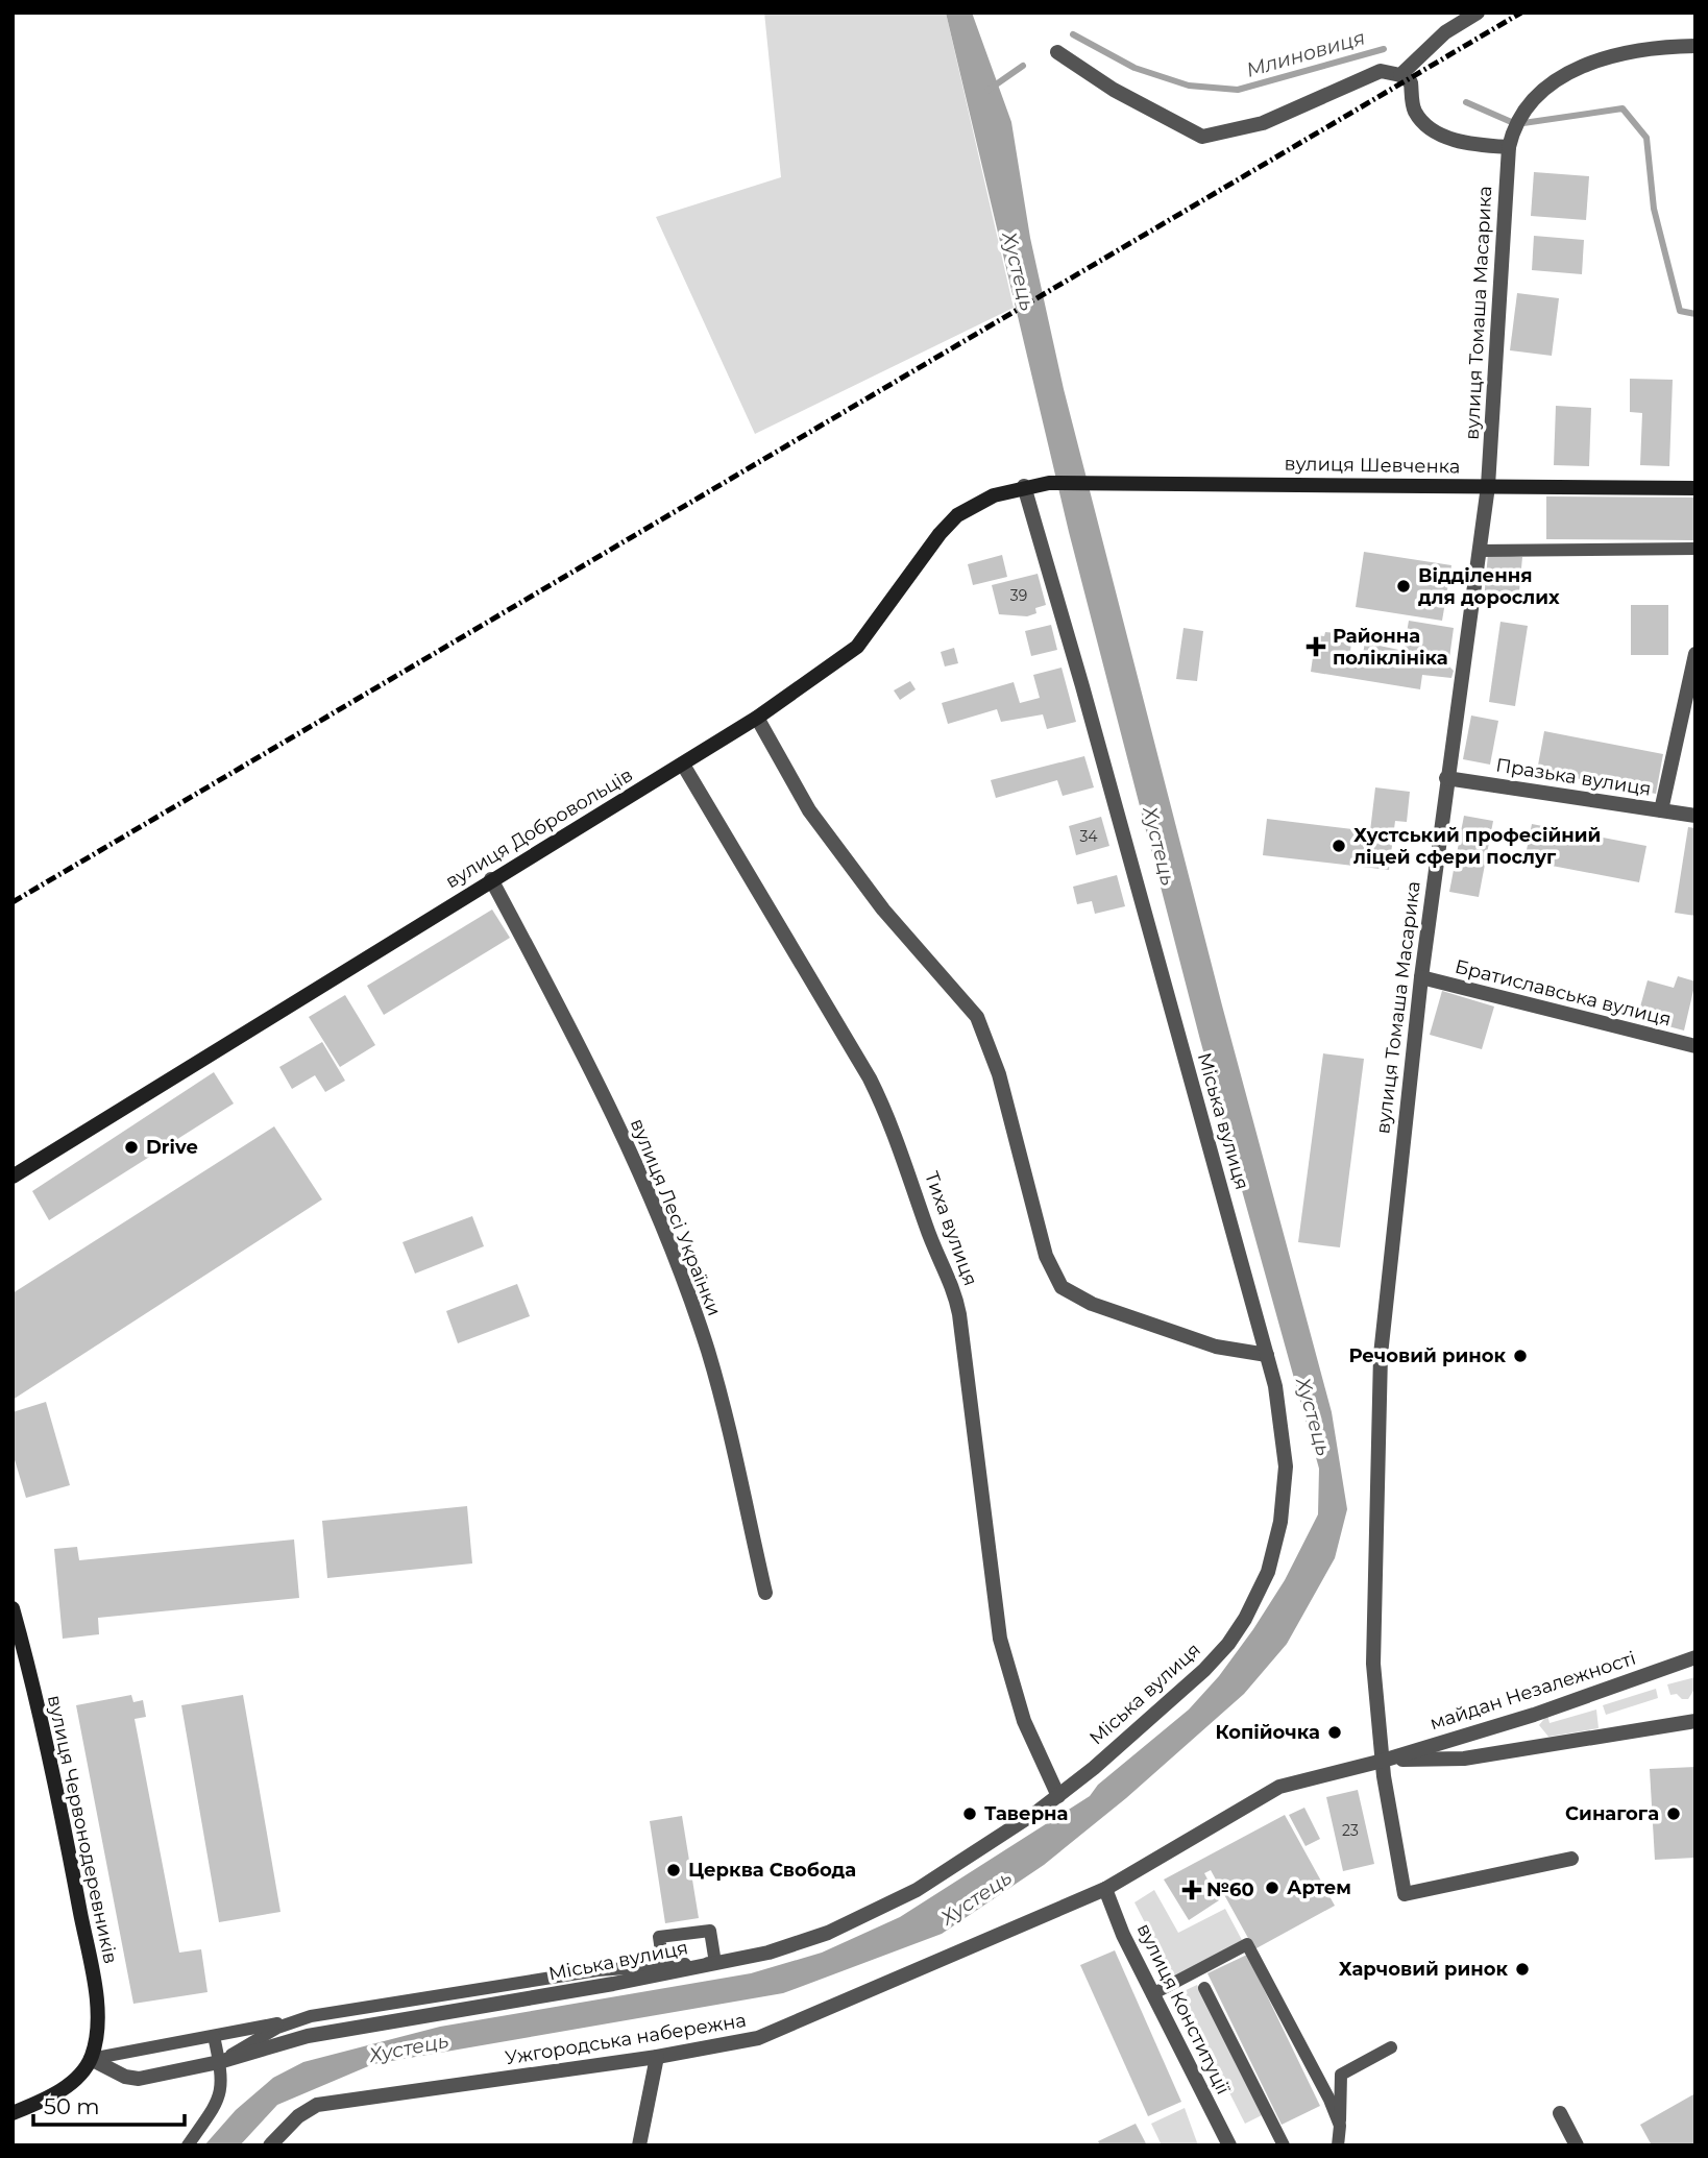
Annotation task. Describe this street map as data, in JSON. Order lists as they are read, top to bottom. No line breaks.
{"streets":{"main road":["вулиця Шевченка","вулиця Добровольців","вулиця Червонодеревників"],"street":["вулиця Томаша Масарика","Празька вулиця","Братиславська вулиця","Міська вулиця","вулиця Лесі Українки","Тиха вулиця","майдан Незалежності","вулиця Конституції","Ужгородська набережна"]},"crossings":[["вулиця Томаша Масарика","вулиця Шевченка"],["вулиця Томаша Масарика","Празька вулиця"],["вулиця Томаша Масарика","Братиславська вулиця"],["вулиця Томаша Масарика","майдан Незалежності"],["вулиця Шевченка","вулиця Добровольців"],["вулиця Добровольців","Міська вулиця"],["вулиця Добровольців","вулиця Лесі Українки"],["вулиця Добровольців","Тиха вулиця"],["Міська вулиця","Тиха вулиця"],["Міська вулиця","вулиця Червонодеревників"],["майдан Незалежності","вулиця Конституції"],["майдан Незалежності","Ужгородська набережна"],["вулиця Конституції","Ужгородська набережна"]],"water":["Млиновиця","Хустець"],"places":{"other":["Відділення для дорослих","Хустський професійний ліцей сфери послуг","Drive","Речовий ринок","Копійочка","Таверна","Синагога","Церква Свобода","Артем","Харчовий ринок"],"health":["Районна поліклініка","№60"]},"house_numbers":["39","34","23"],"scale_bar":"50 m"}
